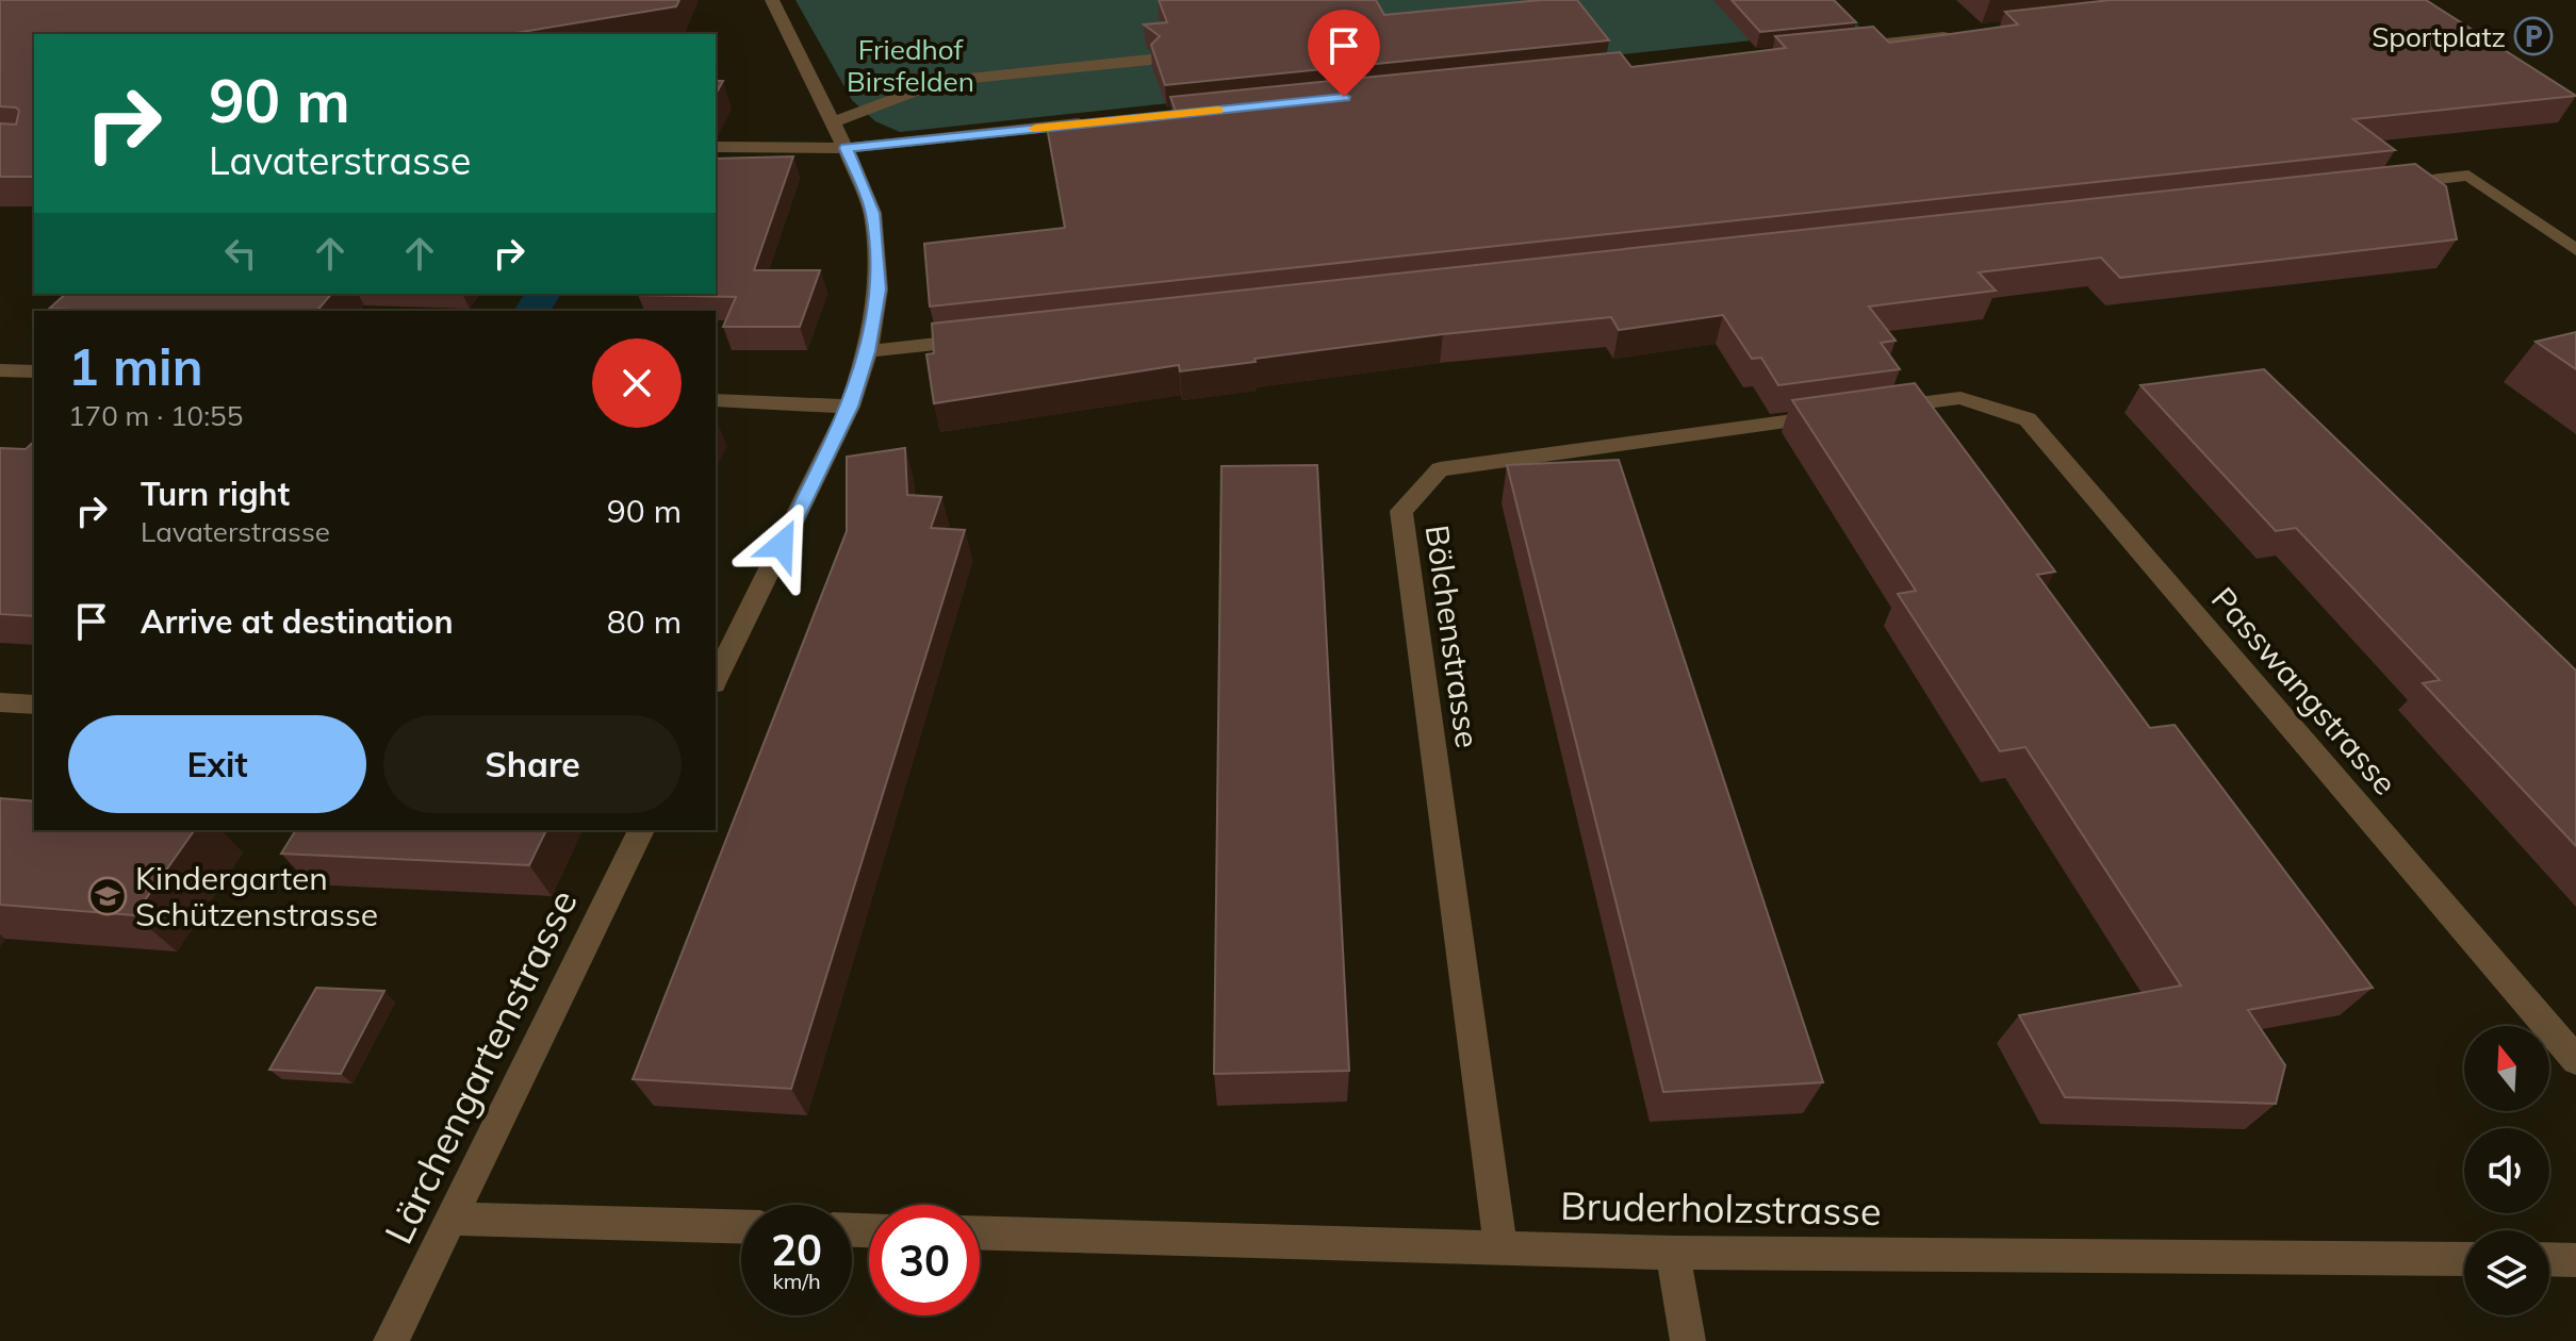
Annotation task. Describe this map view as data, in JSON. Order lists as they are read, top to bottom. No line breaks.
{"streets":{"street":["Bölchenstrasse","Passwangstrasse","Lärchengartenstrasse","Bruderholzstrasse"]},"crossings":[["Bölchenstrasse","Bruderholzstrasse"]],"parks":["Friedhof Birsfelden"],"places":{"parking":["Sportplatz"],"school or university":["Kindergarten Schützenstrasse"]},"north":"top","page":{"turn":["90 m","Lavaterstrasse"],"heading":["1 min","170 m · 10:55"],"list":[{"name":"Turn right","note":"Lavaterstrasse","value":"90 m"},{"name":"Arrive at destination","value":"80 m"}],"buttons":["Exit","Share"],"speed":"20 km/h","limit":"30"}}
